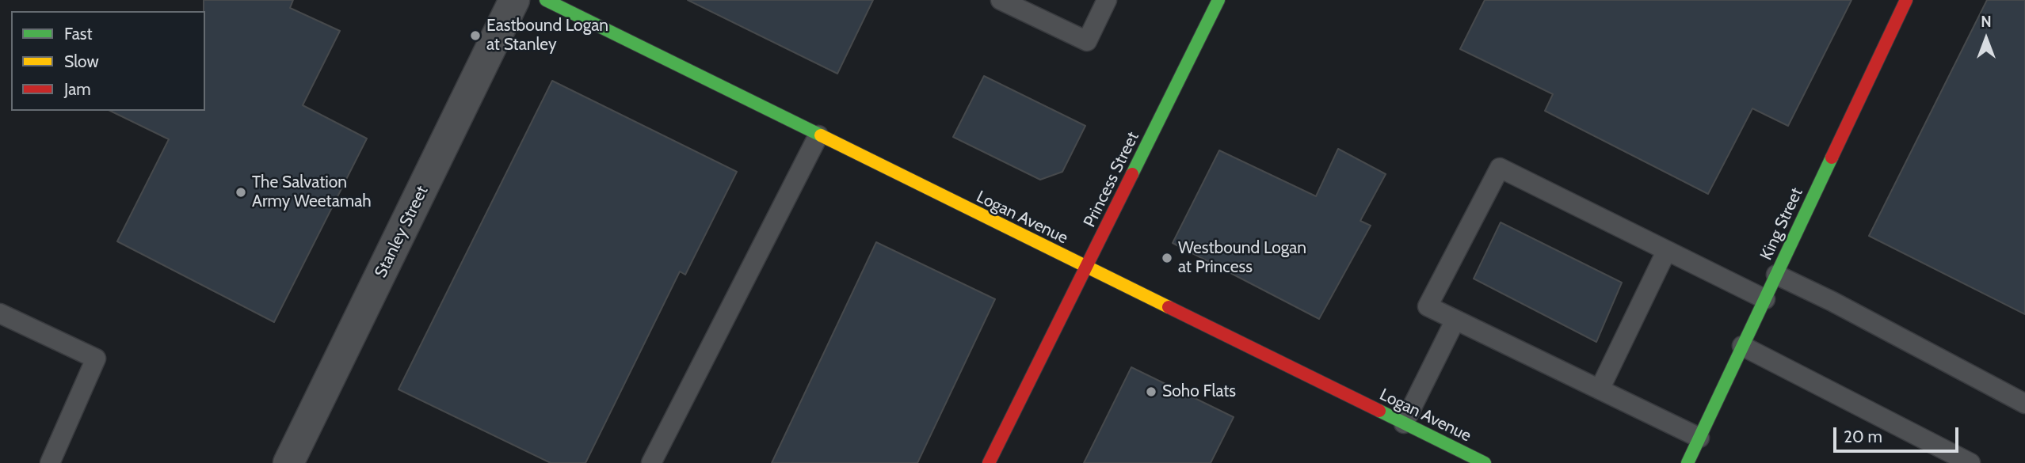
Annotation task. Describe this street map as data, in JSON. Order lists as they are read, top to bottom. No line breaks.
{"streets":{"main road":["Princess Street","Logan Avenue","King Street"],"street":["Stanley Street"]},"crossings":[["Princess Street","Logan Avenue"]],"places":["Eastbound Logan at Stanley","The Salvation Army Weetamah","Westbound Logan at Princess","Soho Flats"],"legend":["Fast","Slow","Jam"],"scale_bar":"20 m","north":"top"}
